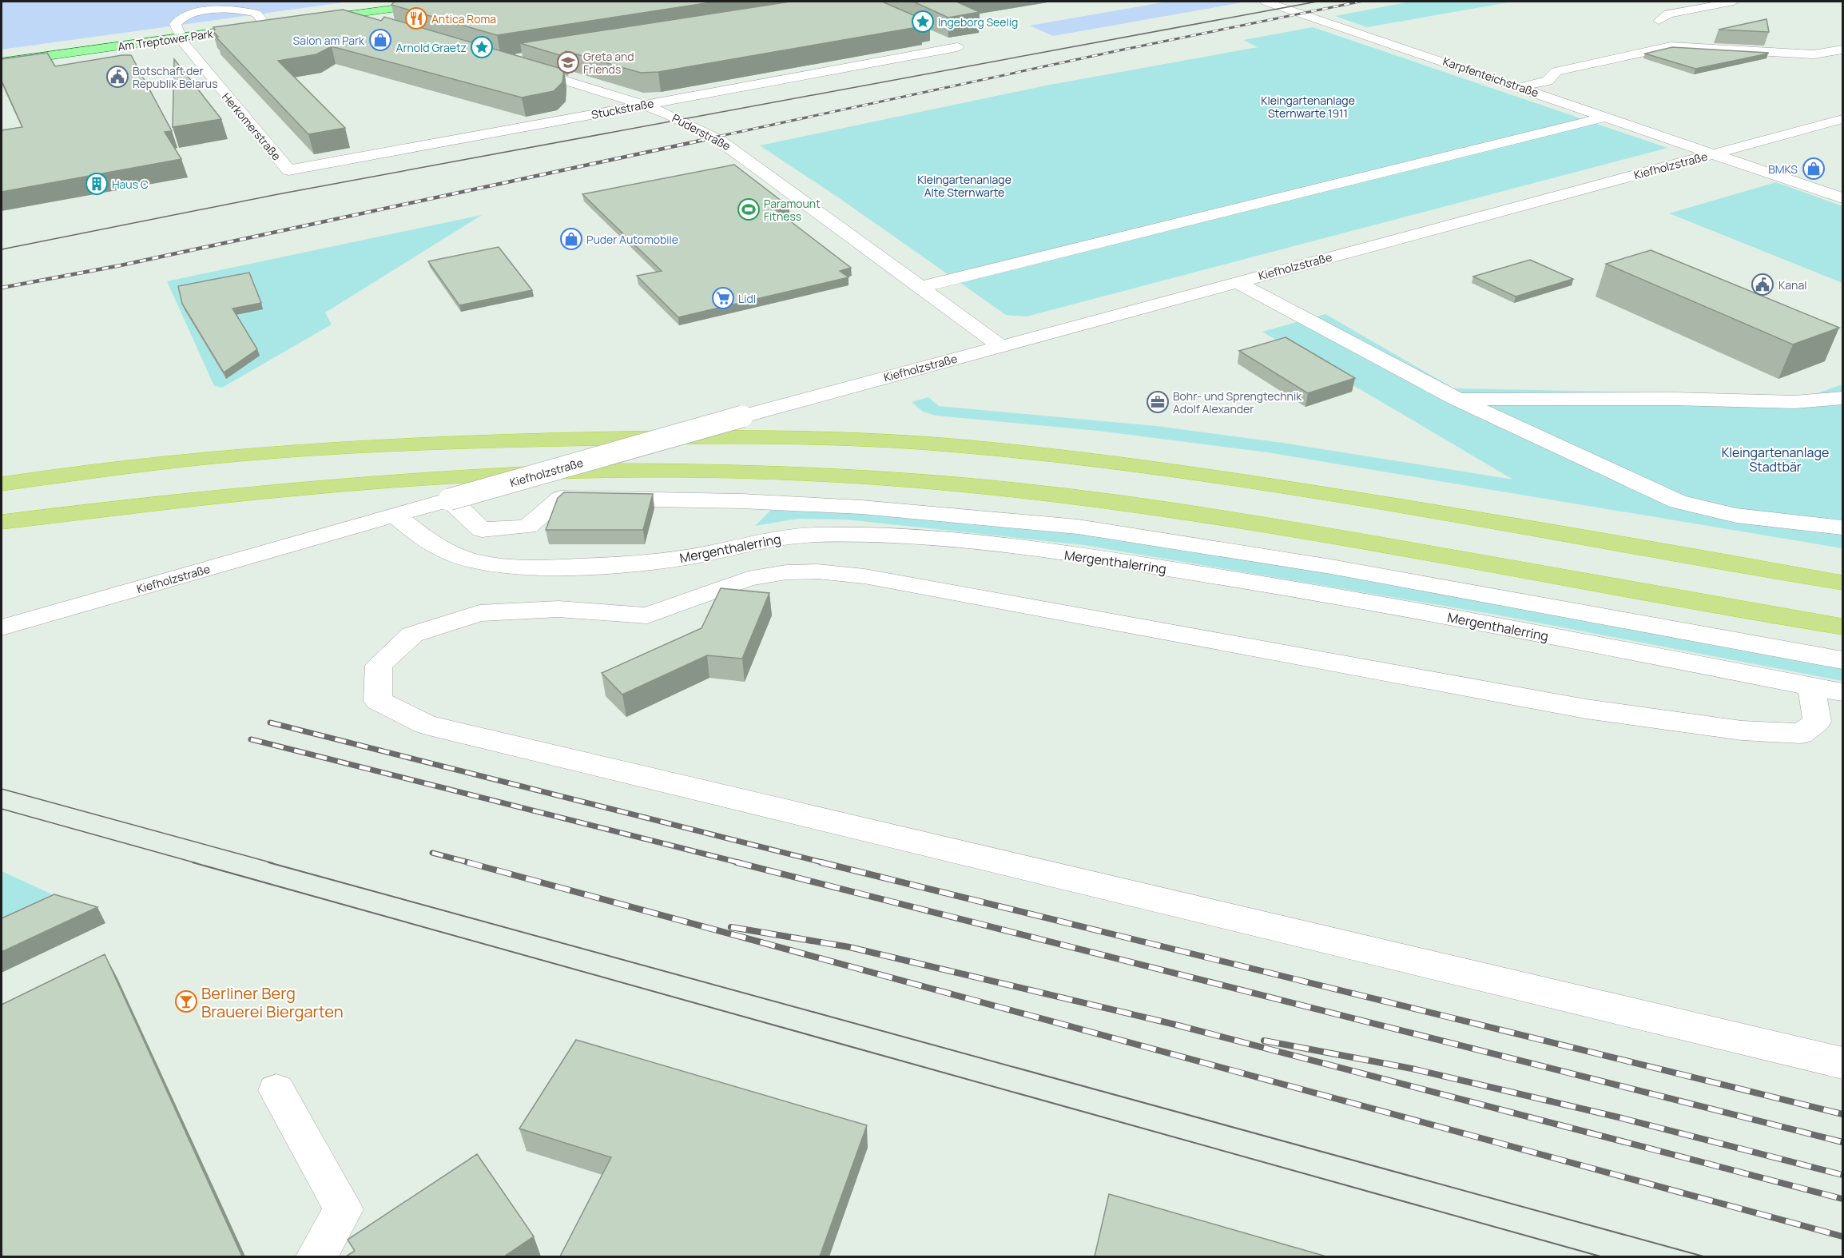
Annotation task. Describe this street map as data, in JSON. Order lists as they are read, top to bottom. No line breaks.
{"streets":{"main road":["Am Treptower Park"],"street":["Karpfenteichstraße","Stuckstraße","Herkomerstraße","Puderstraße","Kiefholzstraße","Mergenthalerring"]},"crossings":[["Am Treptower Park","Herkomerstraße"],["Karpfenteichstraße","Kiefholzstraße"],["Stuckstraße","Herkomerstraße"],["Stuckstraße","Puderstraße"],["Puderstraße","Kiefholzstraße"],["Kiefholzstraße","Mergenthalerring"]],"parks":["Kleingartenanlage Sternwarte 1911","Kleingartenanlage Alte Sternwarte","Kleingartenanlage Stadtbär"],"places":{"restaurant":["Antica Roma"],"place":["Ingeborg Seelig","Arnold Graetz"],"shop":["Salon am Park","BMKS","Puder Automobile"],"school or university":["Greta and Friends"],"public building":["Botschaft der Republik Belarus","Kanal"],"building":["Haus C"],"sports":["Paramount Fitness"],"supermarket":["Lidl"],"office":["Bohr- und Sprengtechnik Adolf Alexander"],"bar":["Berliner Berg Brauerei Biergarten"]}}
